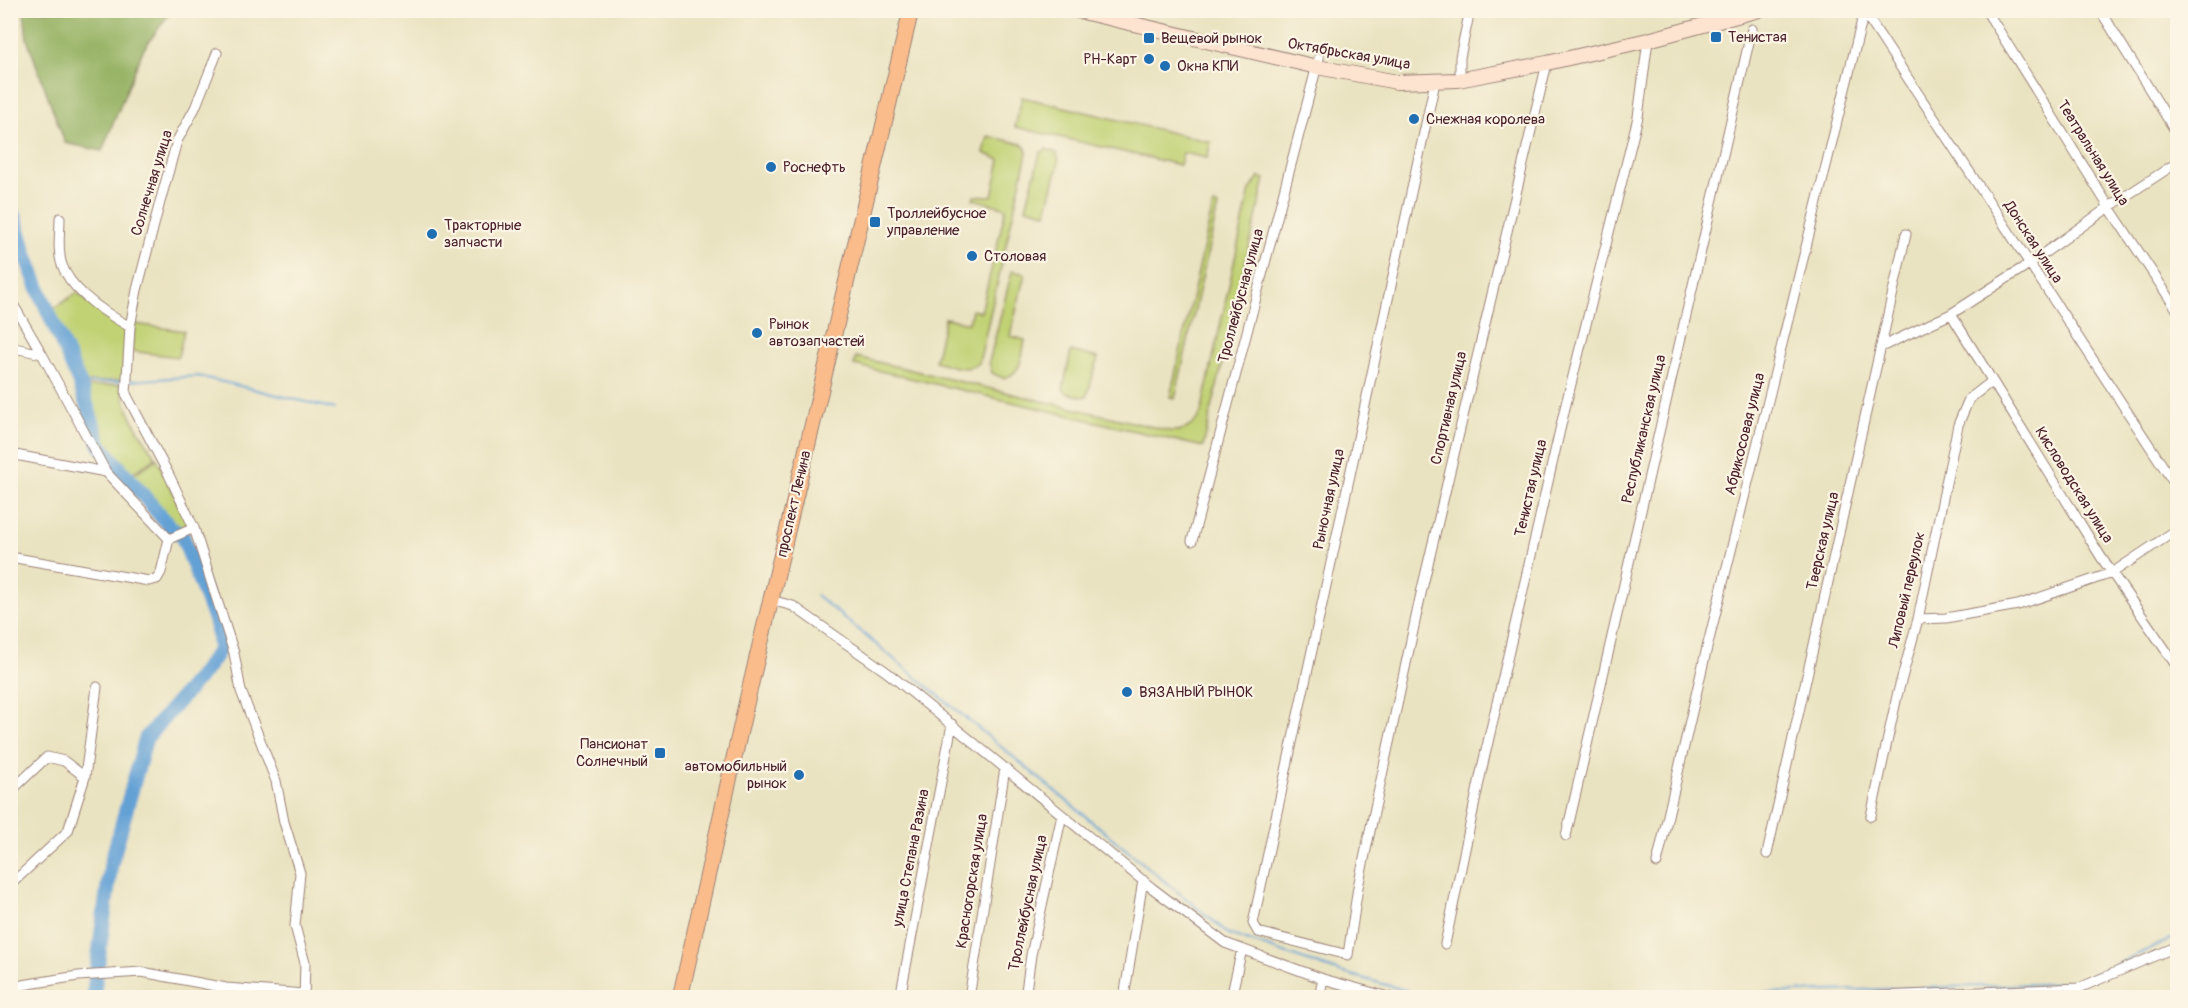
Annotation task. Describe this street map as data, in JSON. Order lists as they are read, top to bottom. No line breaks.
{"streets":{"main road":["Октябрьская улица","проспект Ленина"],"street":["Театральная улица","Солнечная улица","Донская улица","Троллейбусная улица","Спортивная улица","Республиканская улица","Абрикосовая улица","Кисловодская улица","Тенистая улица","Рыночная улица","Тверская улица","Липовый переулок","улица Степана Разина","Красногорская улица"]},"crossings":[["Октябрьская улица","Троллейбусная улица"],["Октябрьская улица","Спортивная улица"],["Октябрьская улица","Тенистая улица"],["Октябрьская улица","Рыночная улица"],["Донская улица","Абрикосовая улица"],["Спортивная улица","Рыночная улица"],["Кисловодская улица","Липовый переулок"]],"places":{"transit":["Тенистая","Вещевой рынок","Троллейбусное управление","Пансионат Солнечный"],"other":["РН-Карт","Окна КПИ","Снежная королева","Роснефть","Тракторные запчасти","Столовая","Рынок автозапчастей","ВЯЗАНЫЙ РЫНОК","автомобильный рынок"]}}
